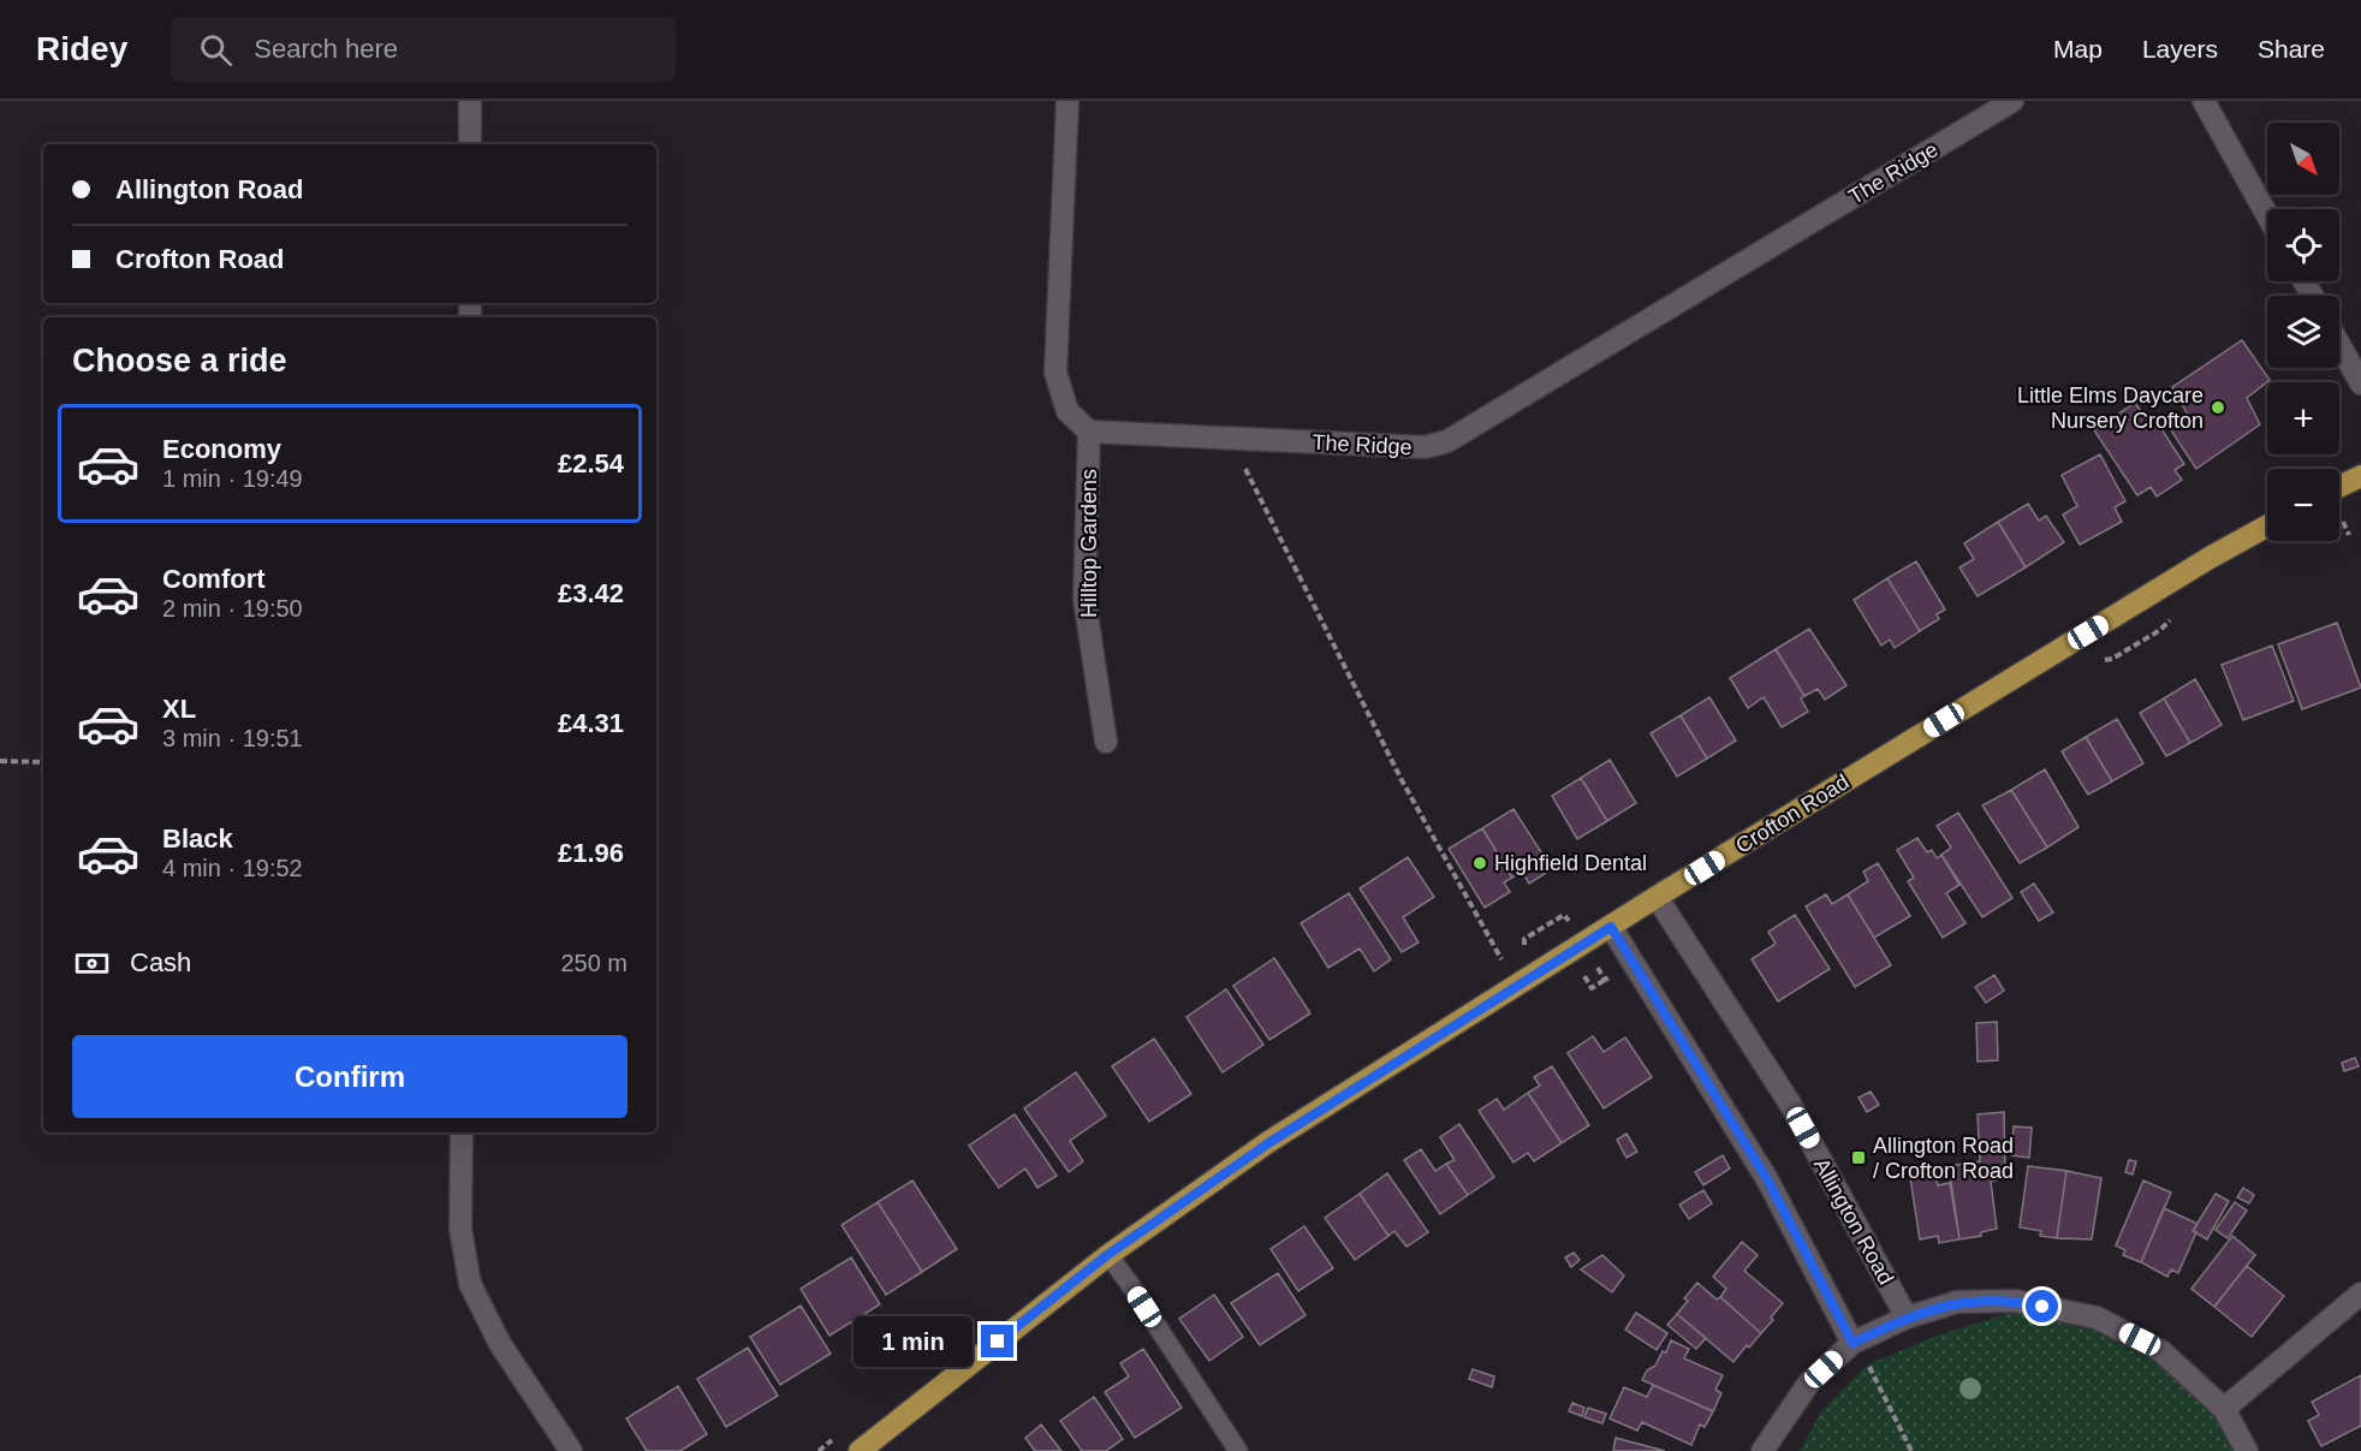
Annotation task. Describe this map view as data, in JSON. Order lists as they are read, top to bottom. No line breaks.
{"streets":{"main road":["Crofton Road"],"street":["The Ridge","Hilltop Gardens","Allington Road"]},"crossings":[["The Ridge","Hilltop Gardens"],["Crofton Road","Allington Road"]],"places":{"other":["Little Elms Daycare Nursery Crofton","Highfield Dental"],"transit":["Allington Road / Crofton Road"]},"north":"bottom right","page":{"header":"Ridey","search":"Search here","nav":["Map","Layers","Share"],"map_buttons":["+","−"],"banner":["Allington Road","Crofton Road"],"heading":"Choose a ride","list":[{"name":"Economy","note":"1 min · 19:49","value":"£2.54"},{"name":"Comfort","note":"2 min · 19:50","value":"£3.42"},{"name":"XL","note":"3 min · 19:51","value":"£4.31"},{"name":"Black","note":"4 min · 19:52","value":"£1.96"}],"pay":["Cash","250 m"],"buttons":"Confirm","bubble":"1 min"}}
